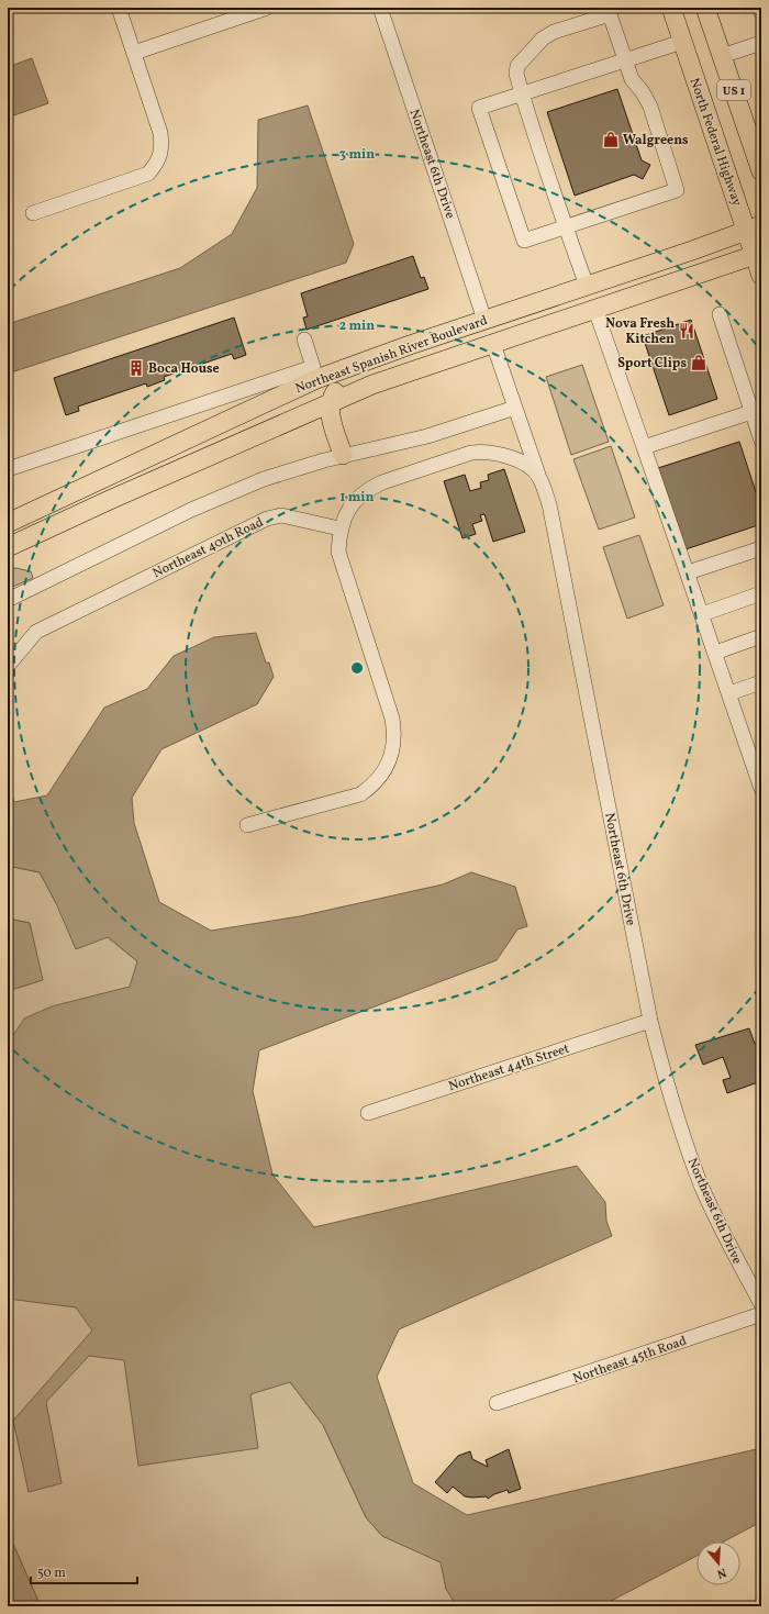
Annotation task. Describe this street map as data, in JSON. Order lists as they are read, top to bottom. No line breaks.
{"streets":{"main road":["US 1","North Federal Highway","Northeast Spanish River Boulevard"],"street":["Northeast 6th Drive","Northeast 40th Road","Northeast 44th Street","Northeast 45th Road"]},"crossings":[["North Federal Highway","Northeast Spanish River Boulevard"],["Northeast 6th Drive","Northeast Spanish River Boulevard"],["Northeast 6th Drive","Northeast 44th Street"]],"places":{"shop":["Walgreens","Sport Clips"],"restaurant":["Nova Fresh Kitchen"],"building":["Boca House"]},"scale_bar":"50 m","north":"bottom","rings":["3 min","2 min","1 min"]}
